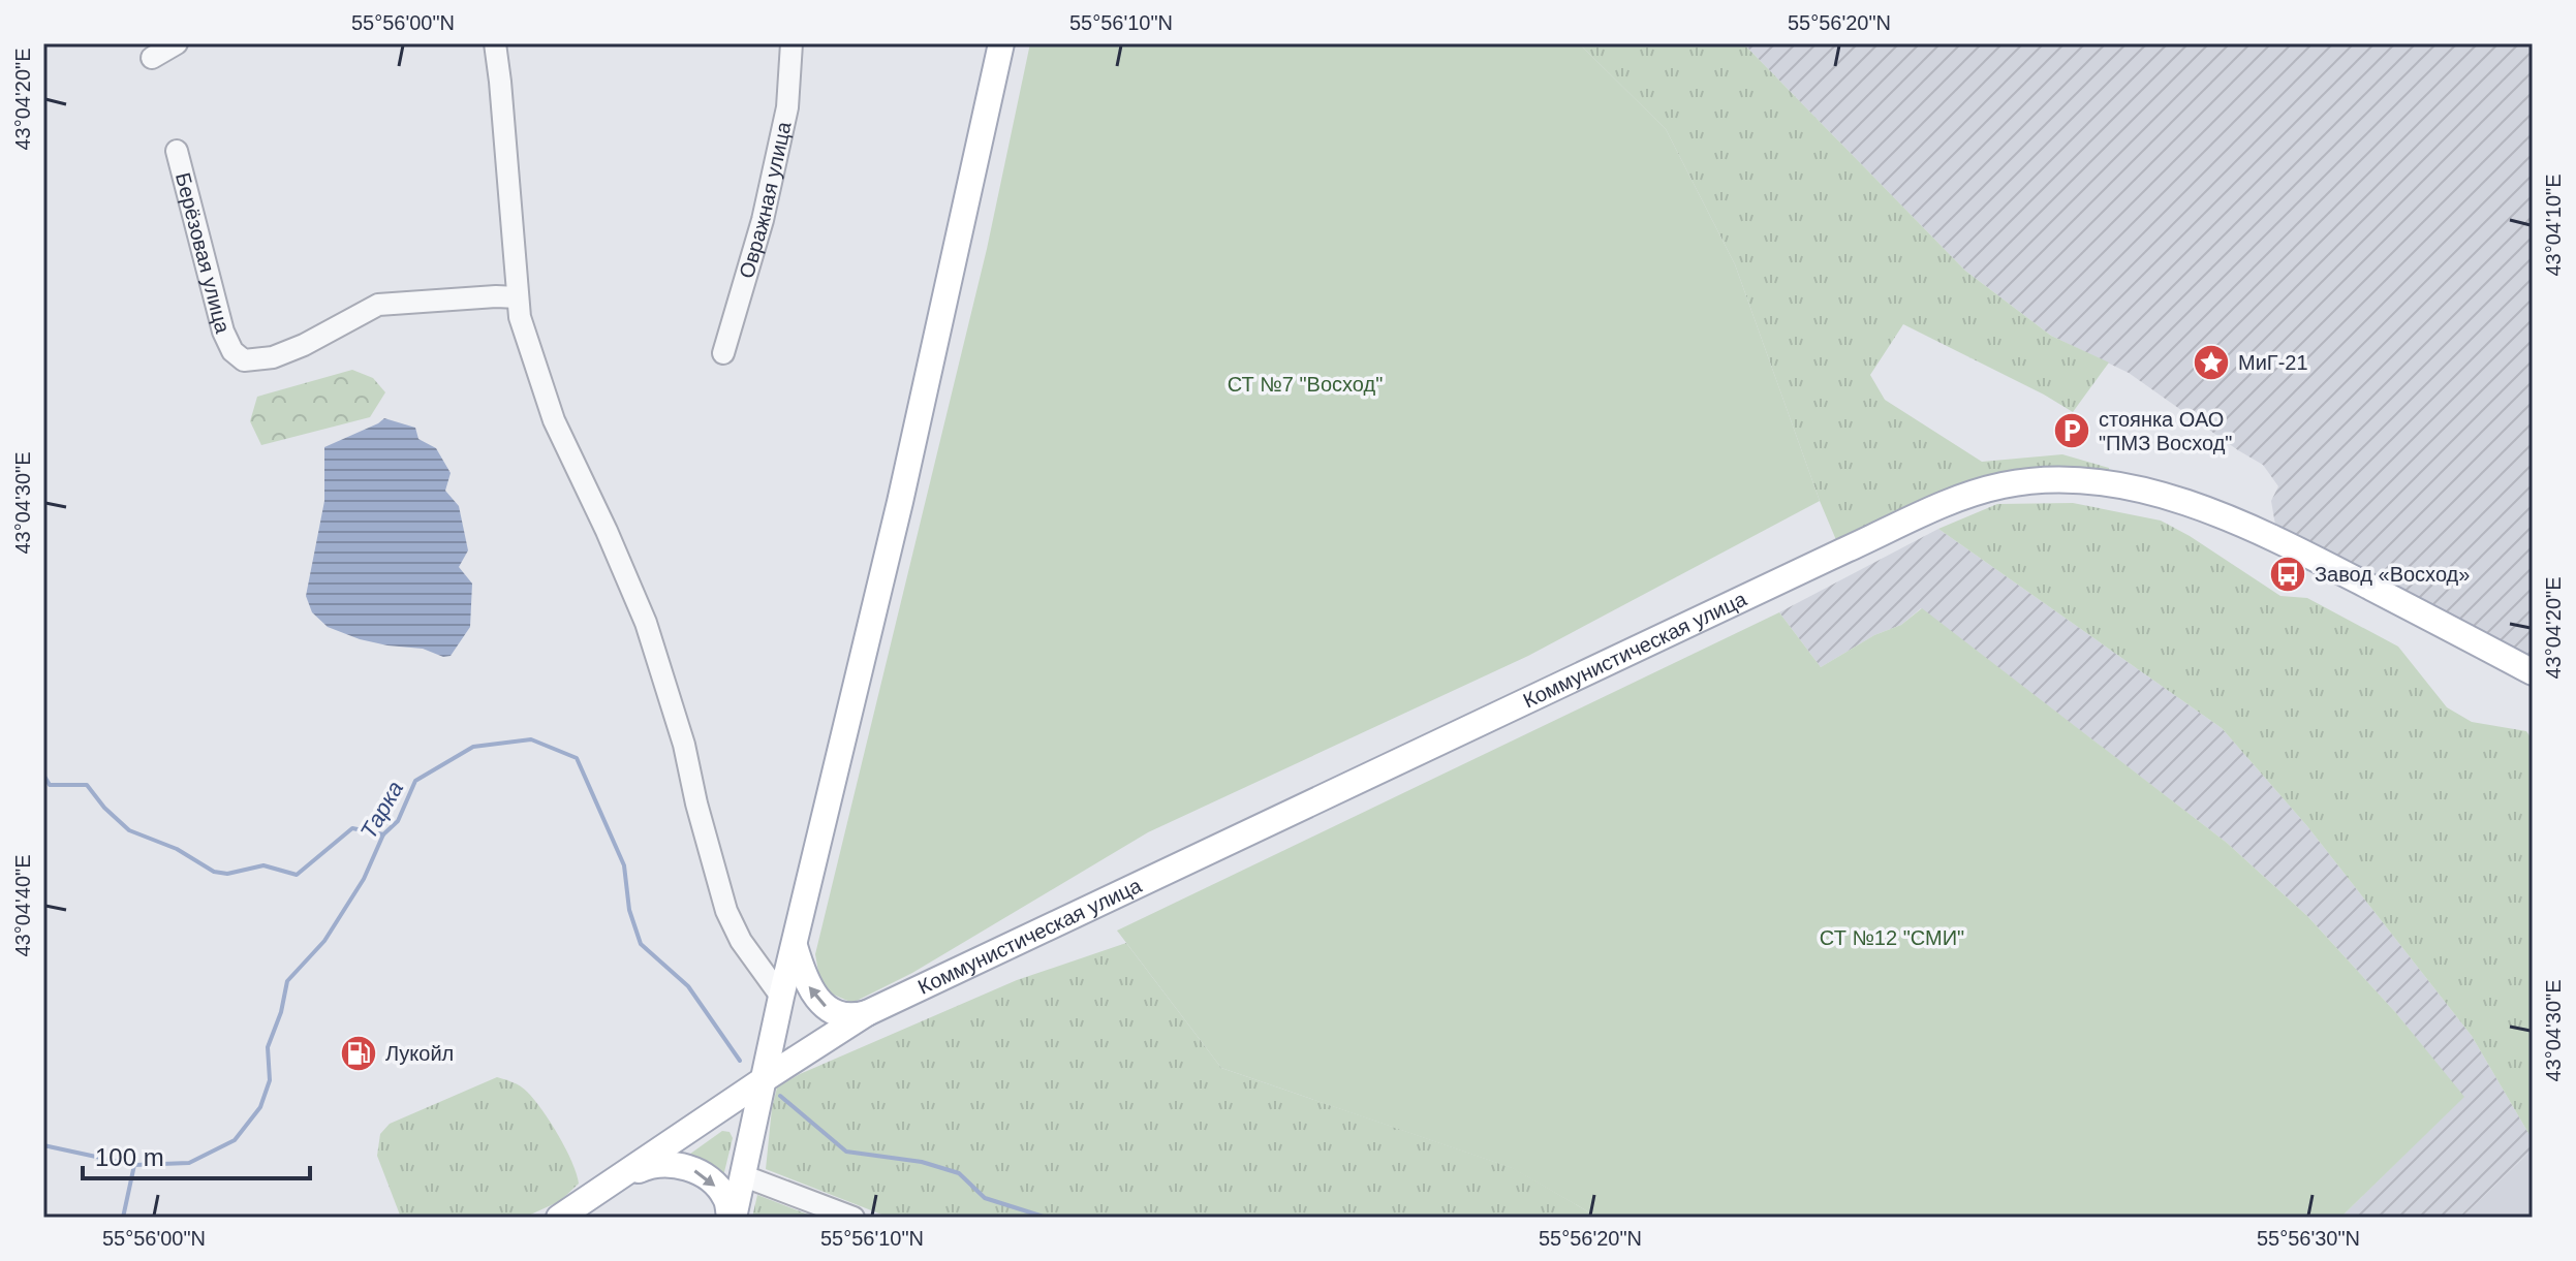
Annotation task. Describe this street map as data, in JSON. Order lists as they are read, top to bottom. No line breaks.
{"streets":{"main road":["Коммунистическая улица"],"street":["Овражная улица","Берёзовая улица"]},"water":["Тарка"],"parks":["СТ №7 \"Восход\"","СТ №12 \"СМИ\""],"places":{"place":["МиГ-21"],"parking":["стоянка ОАО \"ПМЗ Восход\""],"bus stop":["Завод «Восход»"],"fuel station":["Лукойл"]},"scale_bar":"100 m","coordinates":["55°56'00\"N","55°56'10\"N","55°56'20\"N","43°04'20\"E","43°04'10\"E","43°04'30\"E","43°04'40\"E","55°56'30\"N"]}
